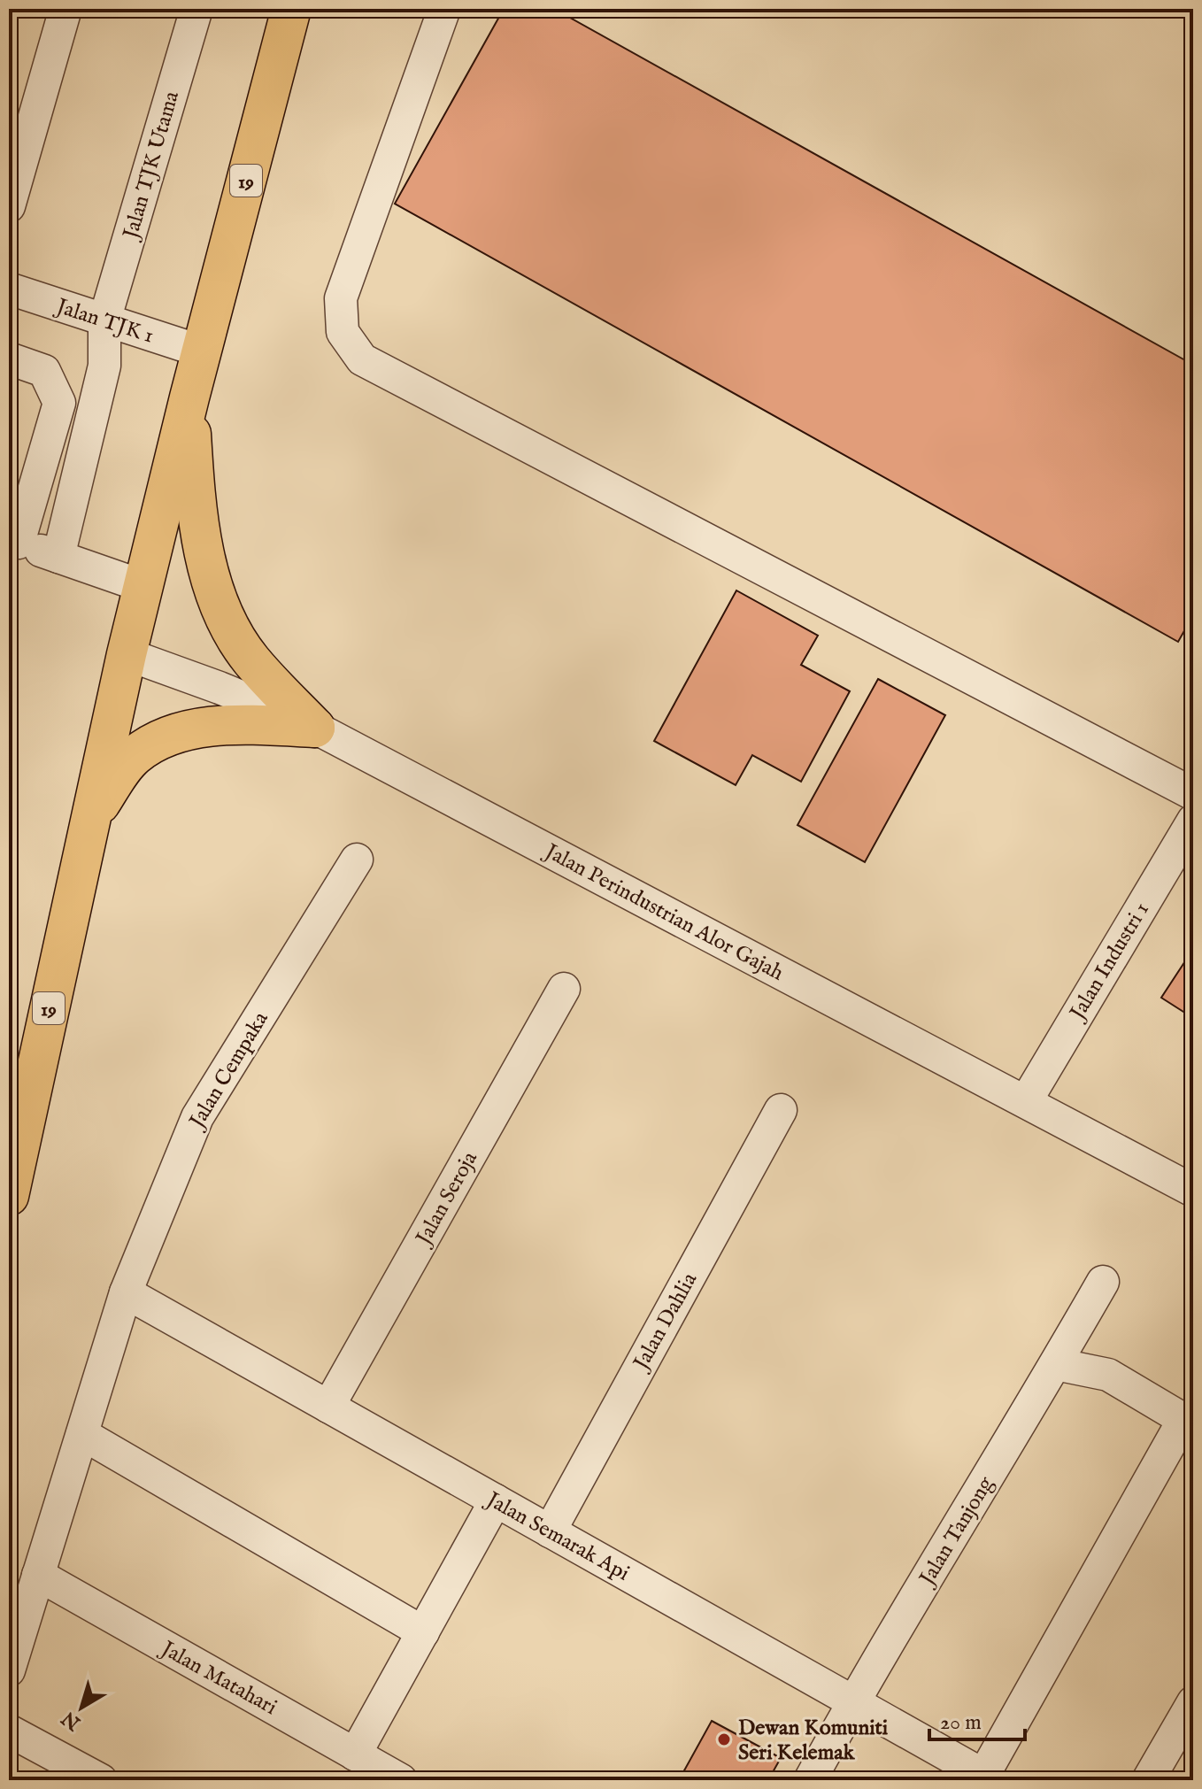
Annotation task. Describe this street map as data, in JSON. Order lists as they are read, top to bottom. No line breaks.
{"streets":{"main road":["19"],"street":["Jalan TJK Utama","Jalan TJK 1","Jalan Perindustrian Alor Gajah","Jalan Industri 1","Jalan Cempaka","Jalan Seroja","Jalan Dahlia","Jalan Tanjong","Jalan Semarak Api","Jalan Matahari"]},"crossings":[["Jalan TJK Utama","Jalan TJK 1"],["19","Jalan TJK 1"],["19","Jalan Perindustrian Alor Gajah"],["Jalan Perindustrian Alor Gajah","Jalan Industri 1"],["Jalan Cempaka","Jalan Semarak Api"],["Jalan Cempaka","Jalan Matahari"],["Jalan Seroja","Jalan Semarak Api"],["Jalan Dahlia","Jalan Semarak Api"],["Jalan Tanjong","Jalan Semarak Api"]],"places":["Dewan Komuniti Seri Kelemak"],"scale_bar":"20 m","north":"bottom left"}
